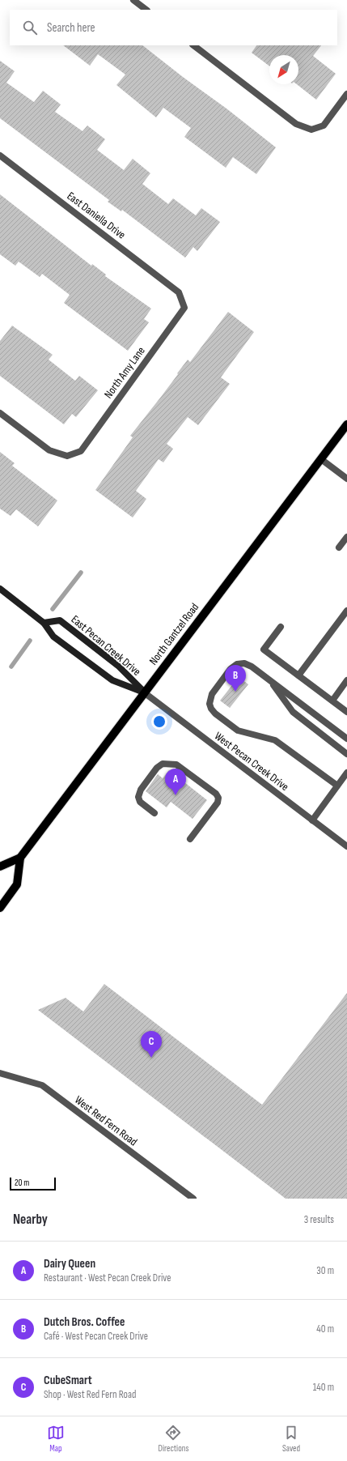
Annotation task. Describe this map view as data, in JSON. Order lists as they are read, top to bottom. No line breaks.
{"streets":{"main road":["North Gantzel Road"],"street":["East Daniella Drive","North Amy Lane","East Pecan Creek Drive","West Pecan Creek Drive","West Red Fern Road"]},"crossings":[["East Daniella Drive","North Amy Lane"],["North Gantzel Road","East Pecan Creek Drive"],["North Gantzel Road","West Pecan Creek Drive"],["East Pecan Creek Drive","West Pecan Creek Drive"]],"scale_bar":"20 m","north":"bottom left","page":{"search":"Search here","pins":["B","A","C"],"scale":"20 m","heading":["Nearby","3 results"],"list":[{"mark":"A","name":"Dairy Queen","note":"Restaurant · West Pecan Creek Drive","value":"30 m"},{"mark":"B","name":"Dutch Bros. Coffee","note":"Café · West Pecan Creek Drive","value":"40 m"},{"mark":"C","name":"CubeSmart","note":"Shop · West Red Fern Road","value":"140 m"}],"nav":["Map","Directions","Saved"]}}
